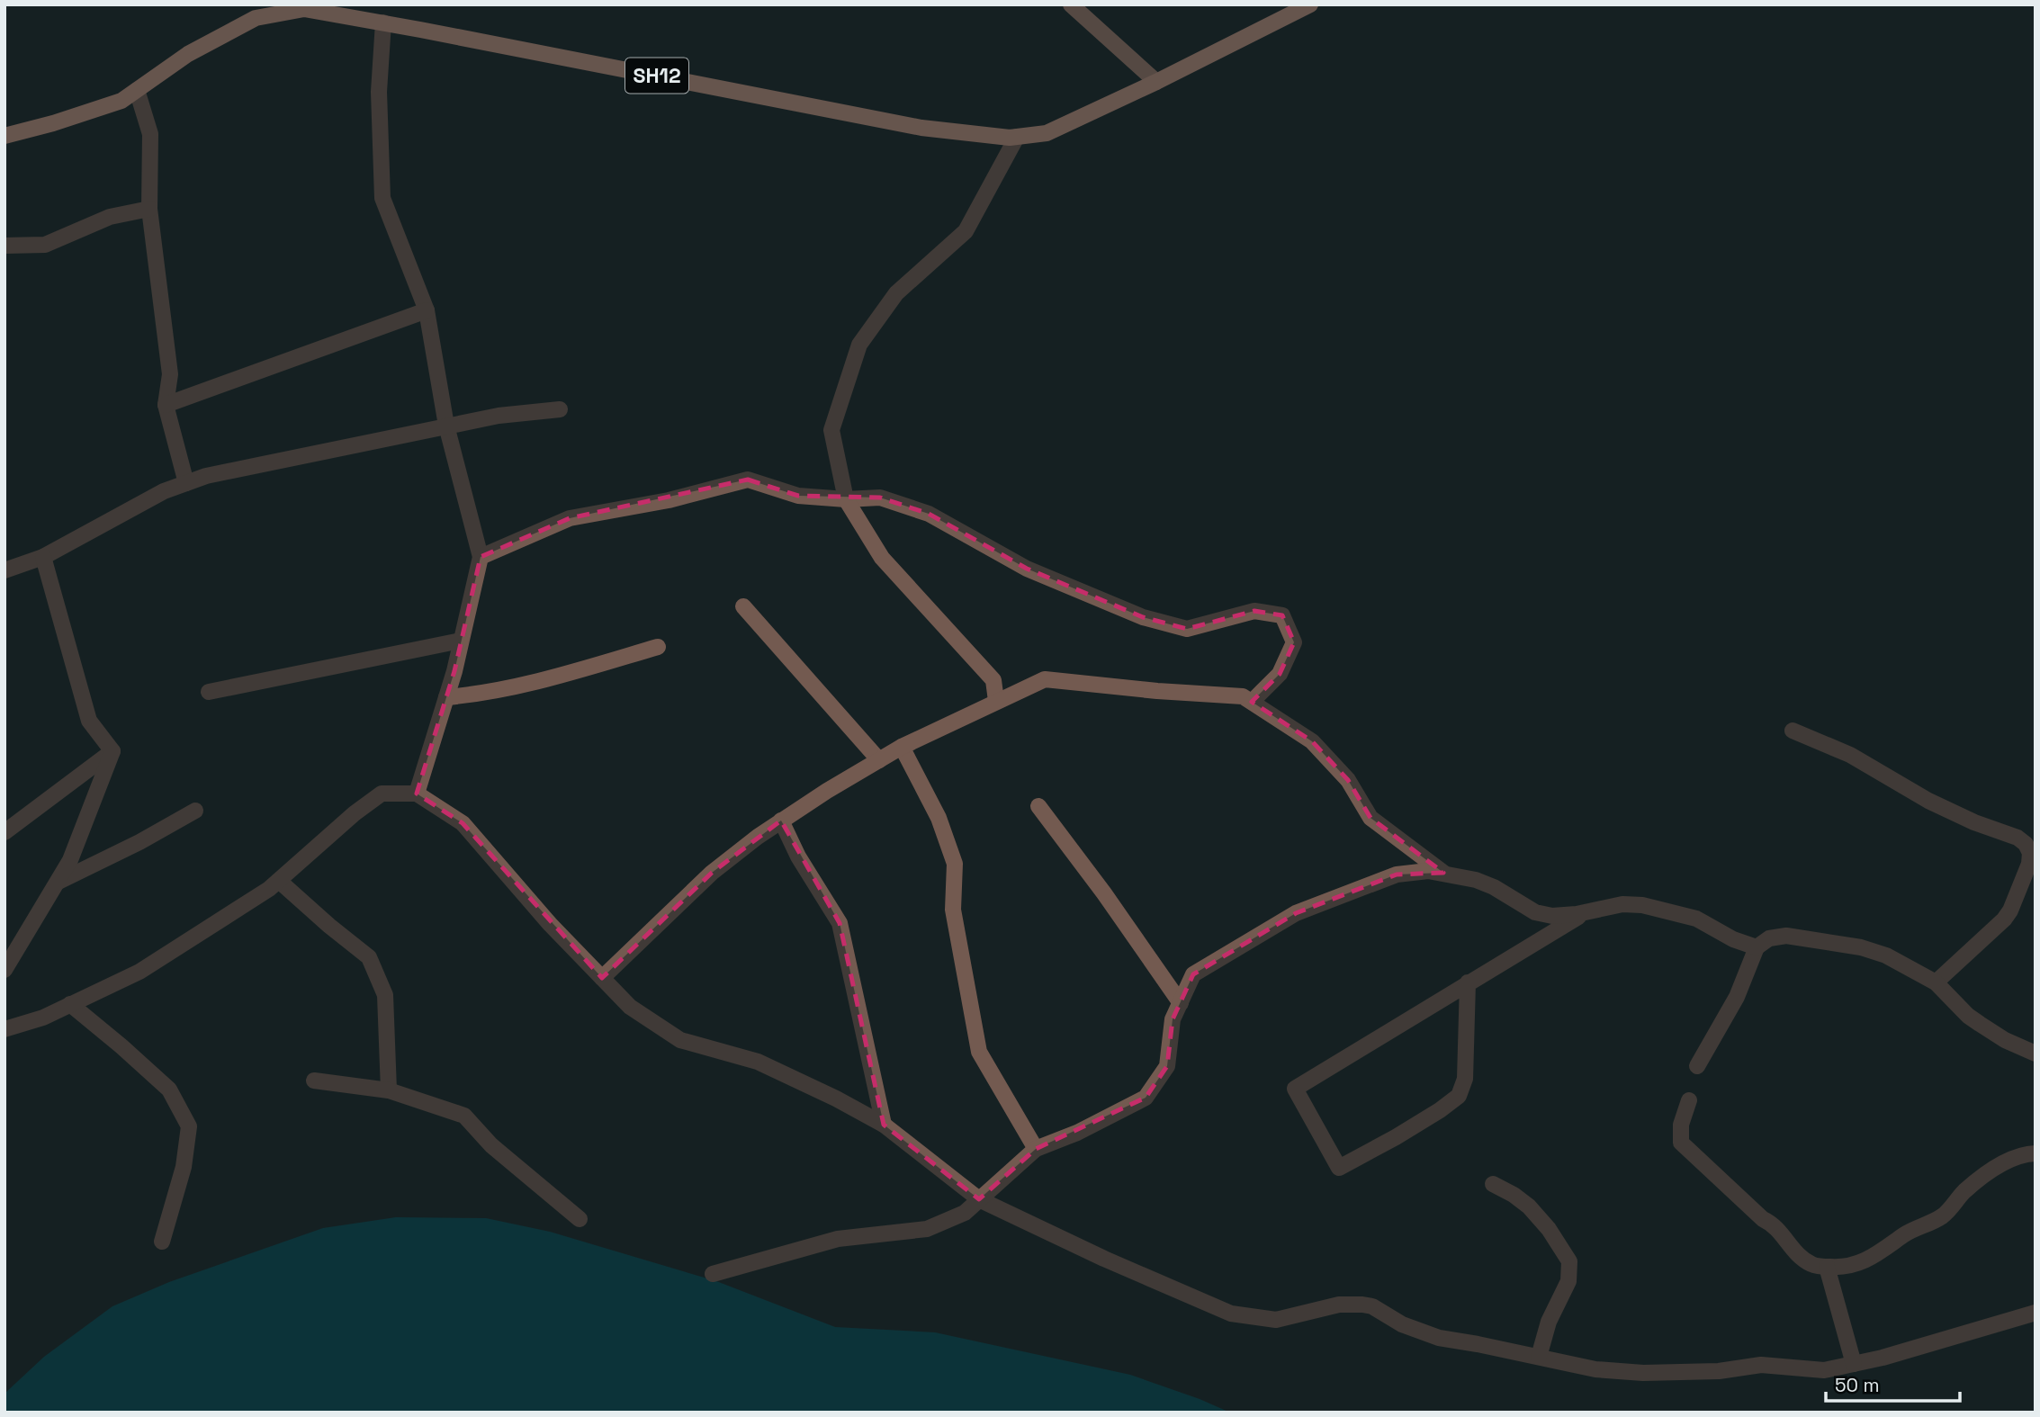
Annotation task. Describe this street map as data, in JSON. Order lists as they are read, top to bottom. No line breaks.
{"streets":{"main road":["SH12"]},"scale_bar":"50 m"}
